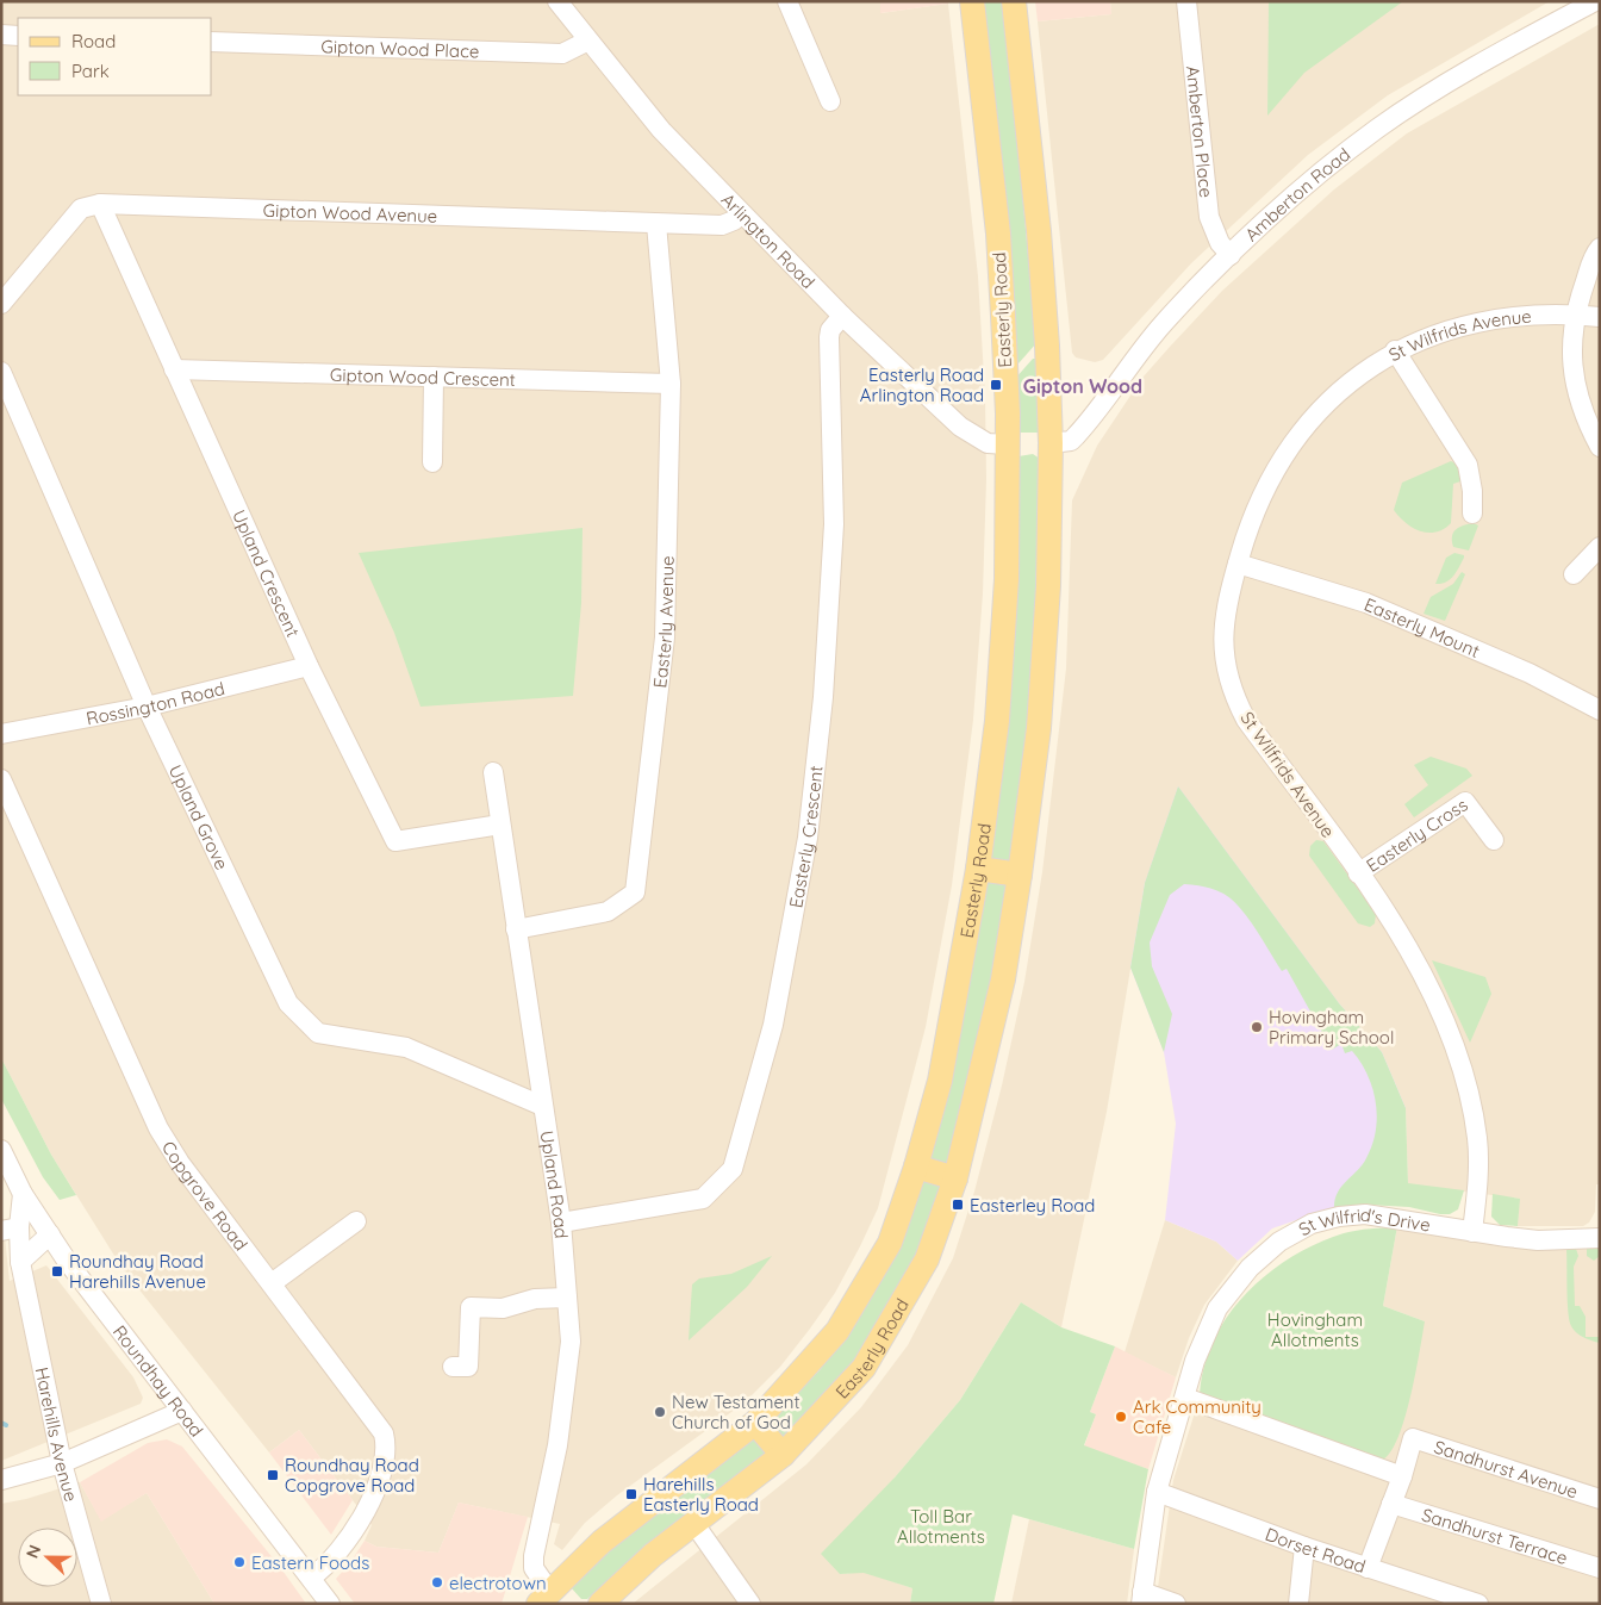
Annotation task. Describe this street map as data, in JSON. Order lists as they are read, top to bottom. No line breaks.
{"streets":{"main road":["Easterly Road"],"street":["Gipton Wood Place","Amberton Place","Amberton Road","Gipton Wood Avenue","Arlington Road","St Wilfrids Avenue","Gipton Wood Crescent","Upland Crescent","Easterly Avenue","Easterly Mount","Rossington Road","Upland Grove","Easterly Crescent","Easterly Cross","Upland Road","Copgrove Road","St Wilfrid's Drive","Roundhay Road","Harehills Avenue","Sandhurst Avenue","Sandhurst Terrace","Dorset Road"]},"crossings":[["Gipton Wood Place","Arlington Road"],["Amberton Place","Amberton Road"],["Amberton Road","Easterly Road"],["Gipton Wood Avenue","Arlington Road"],["Gipton Wood Avenue","Upland Crescent"],["Gipton Wood Avenue","Easterly Avenue"],["Arlington Road","Easterly Road"],["Arlington Road","Easterly Crescent"],["Easterly Road","Upland Road"],["St Wilfrids Avenue","Easterly Mount"],["St Wilfrids Avenue","Easterly Cross"],["St Wilfrids Avenue","St Wilfrid's Drive"],["Gipton Wood Crescent","Upland Crescent"],["Gipton Wood Crescent","Easterly Avenue"],["Upland Crescent","Rossington Road"],["Upland Crescent","Upland Road"],["Easterly Avenue","Upland Road"],["Rossington Road","Upland Grove"],["Upland Grove","Upland Road"],["Easterly Crescent","Upland Road"],["Copgrove Road","Roundhay Road"],["St Wilfrid's Drive","Dorset Road"],["Roundhay Road","Harehills Avenue"]],"districts":["Gipton Wood"],"parks":["Hovingham Allotments","Toll Bar Allotments"],"places":{"transit":["Easterly Road Arlington Road","Easterley Road","Roundhay Road Harehills Avenue","Roundhay Road Copgrove Road","Harehills Easterly Road"],"other":["Hovingham Primary School","New Testament Church of God","Ark Community Cafe","Eastern Foods","electrotown"]},"legend":["Road","Park"],"north":"left"}
